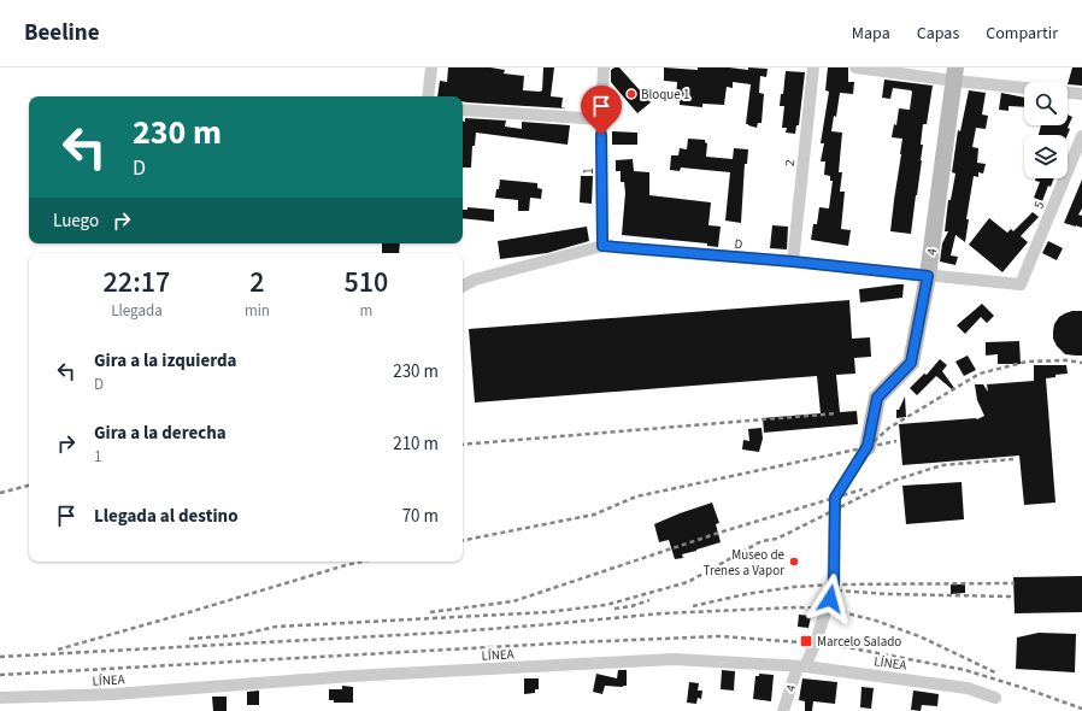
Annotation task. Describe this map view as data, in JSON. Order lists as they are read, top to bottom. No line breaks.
{"streets":{"street":["2","1","5","D","4","LÍNEA"]},"crossings":[["2","D"],["1","D"],["5","D"],["D","4"],["4","LÍNEA"]],"places":{"other":["Bloque 1","Museo de Trenes a Vapor"],"transit":["Marcelo Salado"]},"page":{"header":"Beeline","nav":["Mapa","Capas","Compartir"],"turn":["230 m","D"],"then":"Luego","eta":["22:17","Llegada","2","min","510","m"],"list":[{"name":"Gira a la izquierda","note":"D","value":"230 m"},{"name":"Gira a la derecha","note":"1","value":"210 m"},{"name":"Llegada al destino","value":"70 m"}]}}
